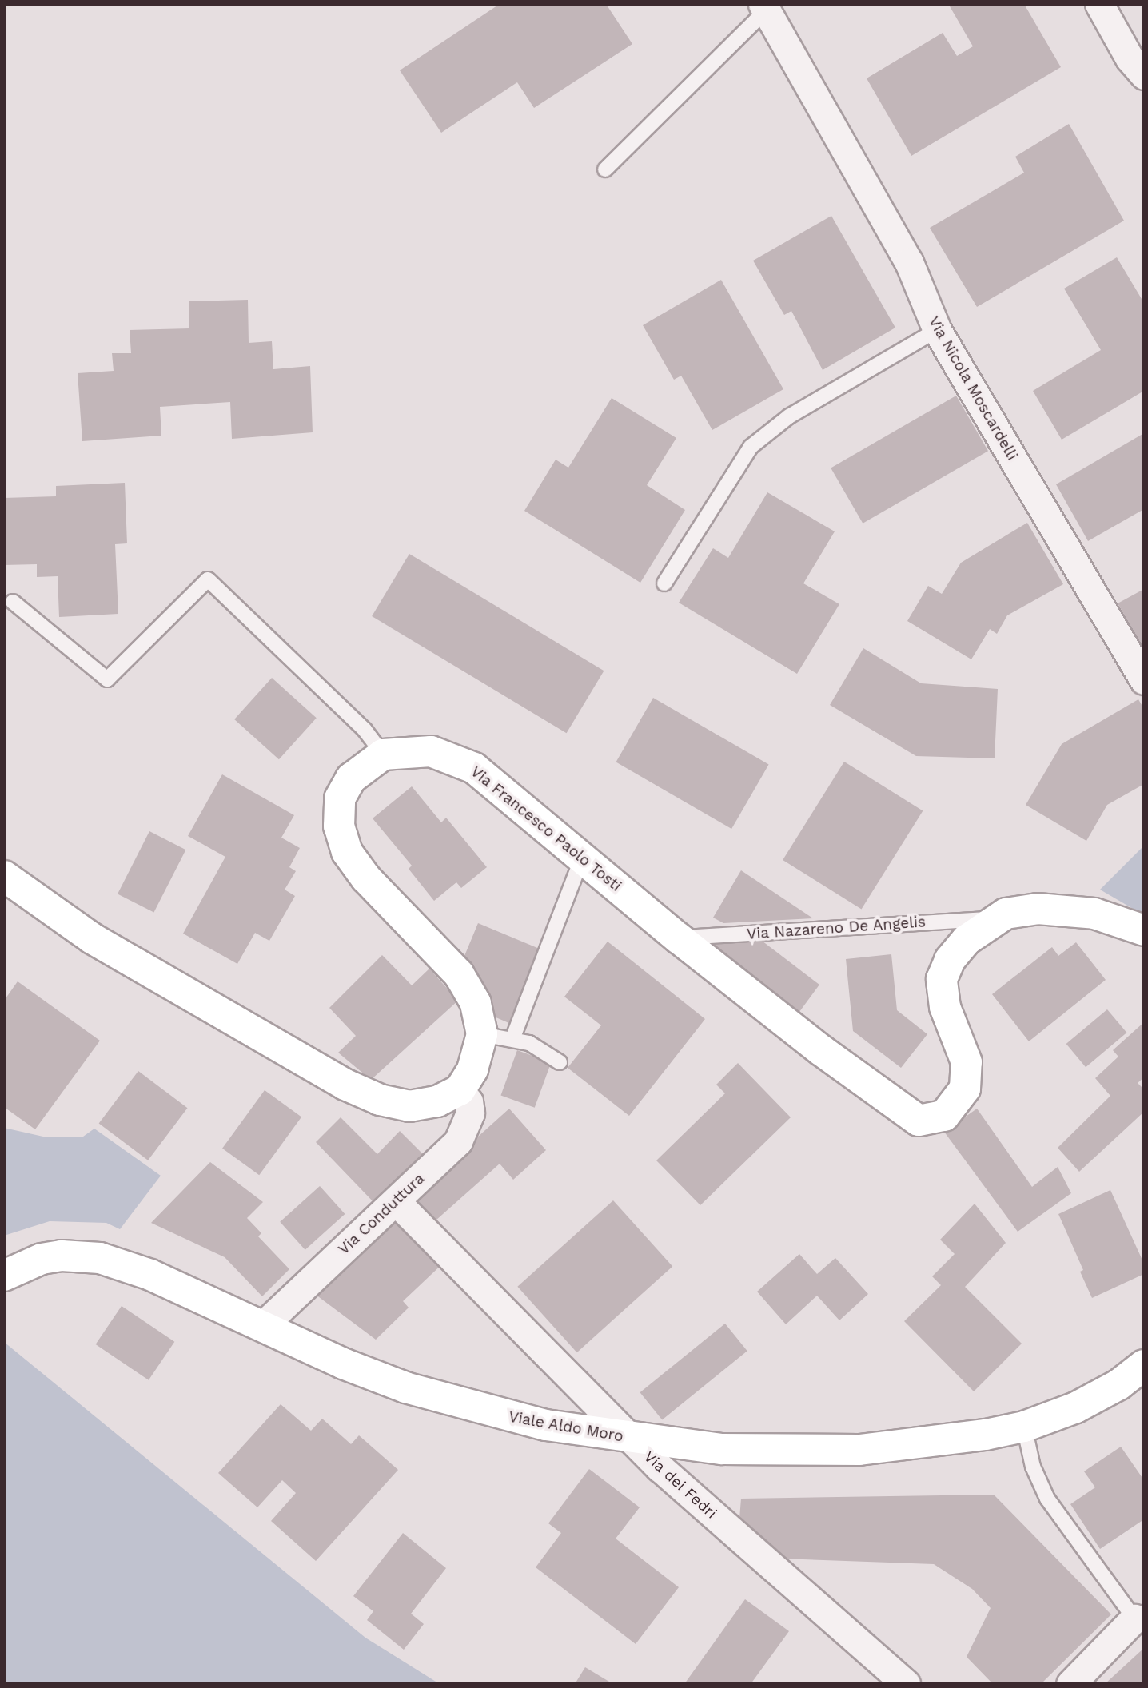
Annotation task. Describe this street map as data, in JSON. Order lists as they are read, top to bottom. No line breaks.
{"streets":{"street":["Via Nicola Moscardelli","Via Francesco Paolo Tosti","Via Conduttura","Viale Aldo Moro","Via dei Fedri"],"lane":["Via Nazareno De Angelis"]},"crossings":[["Via Francesco Paolo Tosti","Via Nazareno De Angelis"],["Via Conduttura","Viale Aldo Moro"],["Via Conduttura","Via dei Fedri"],["Viale Aldo Moro","Via dei Fedri"]]}
